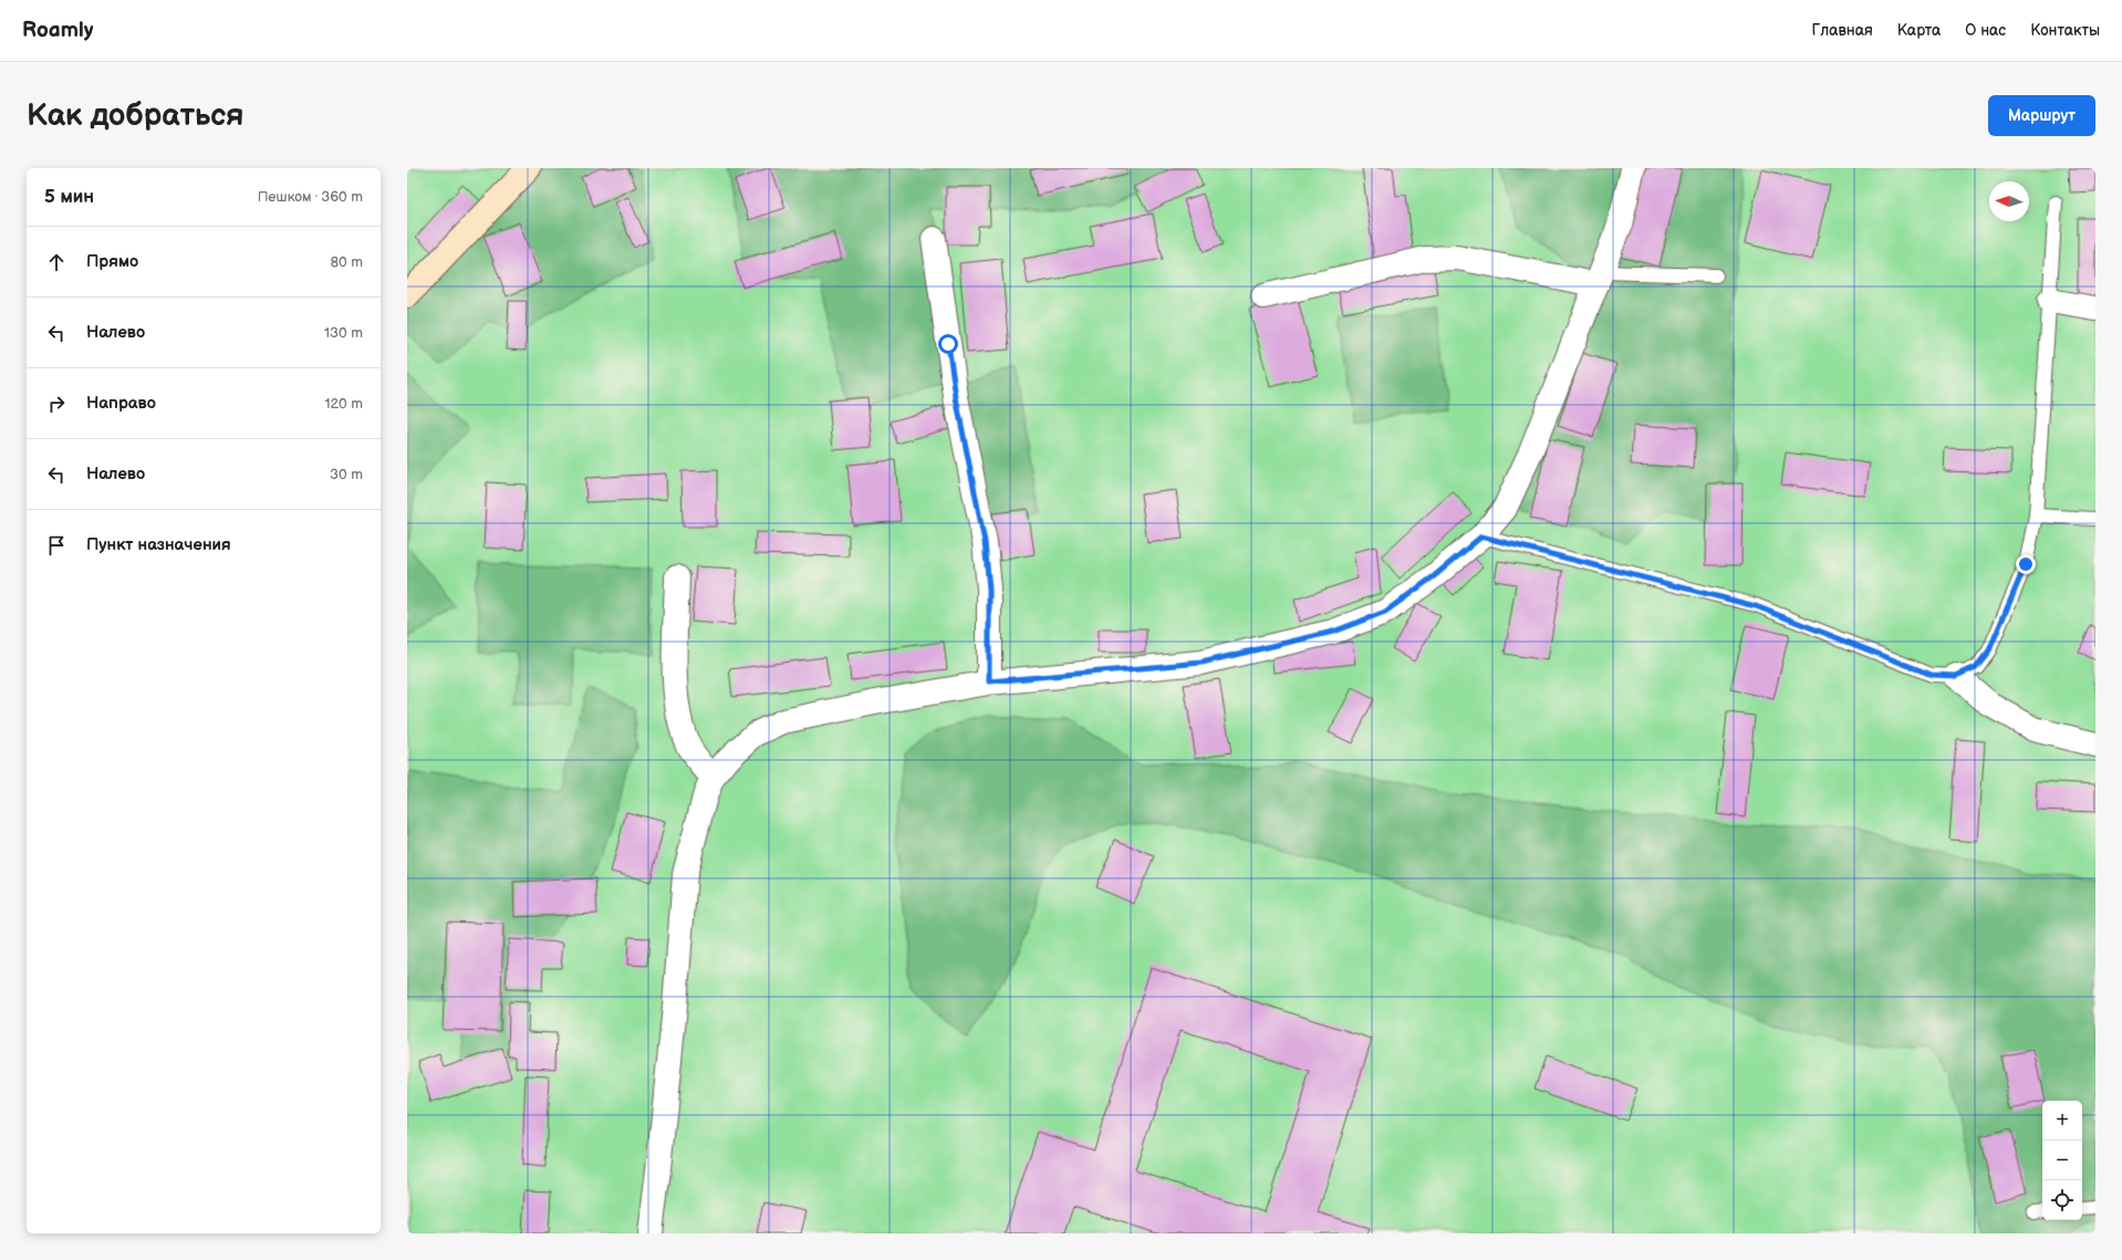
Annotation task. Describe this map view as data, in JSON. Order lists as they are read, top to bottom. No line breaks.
{"north":"left","page":{"header":"Roamly","nav":["Главная","Карта","О нас","Контакты"],"buttons":"Маршрут","title":"Как добраться","heading":["5 мин","Пешком · 360 m"],"list":[["Прямо","80 m"],["Налево","130 m"],["Направо","120 m"],["Налево","30 m"],"Пункт назначения"],"map_buttons":["+","−"]}}
